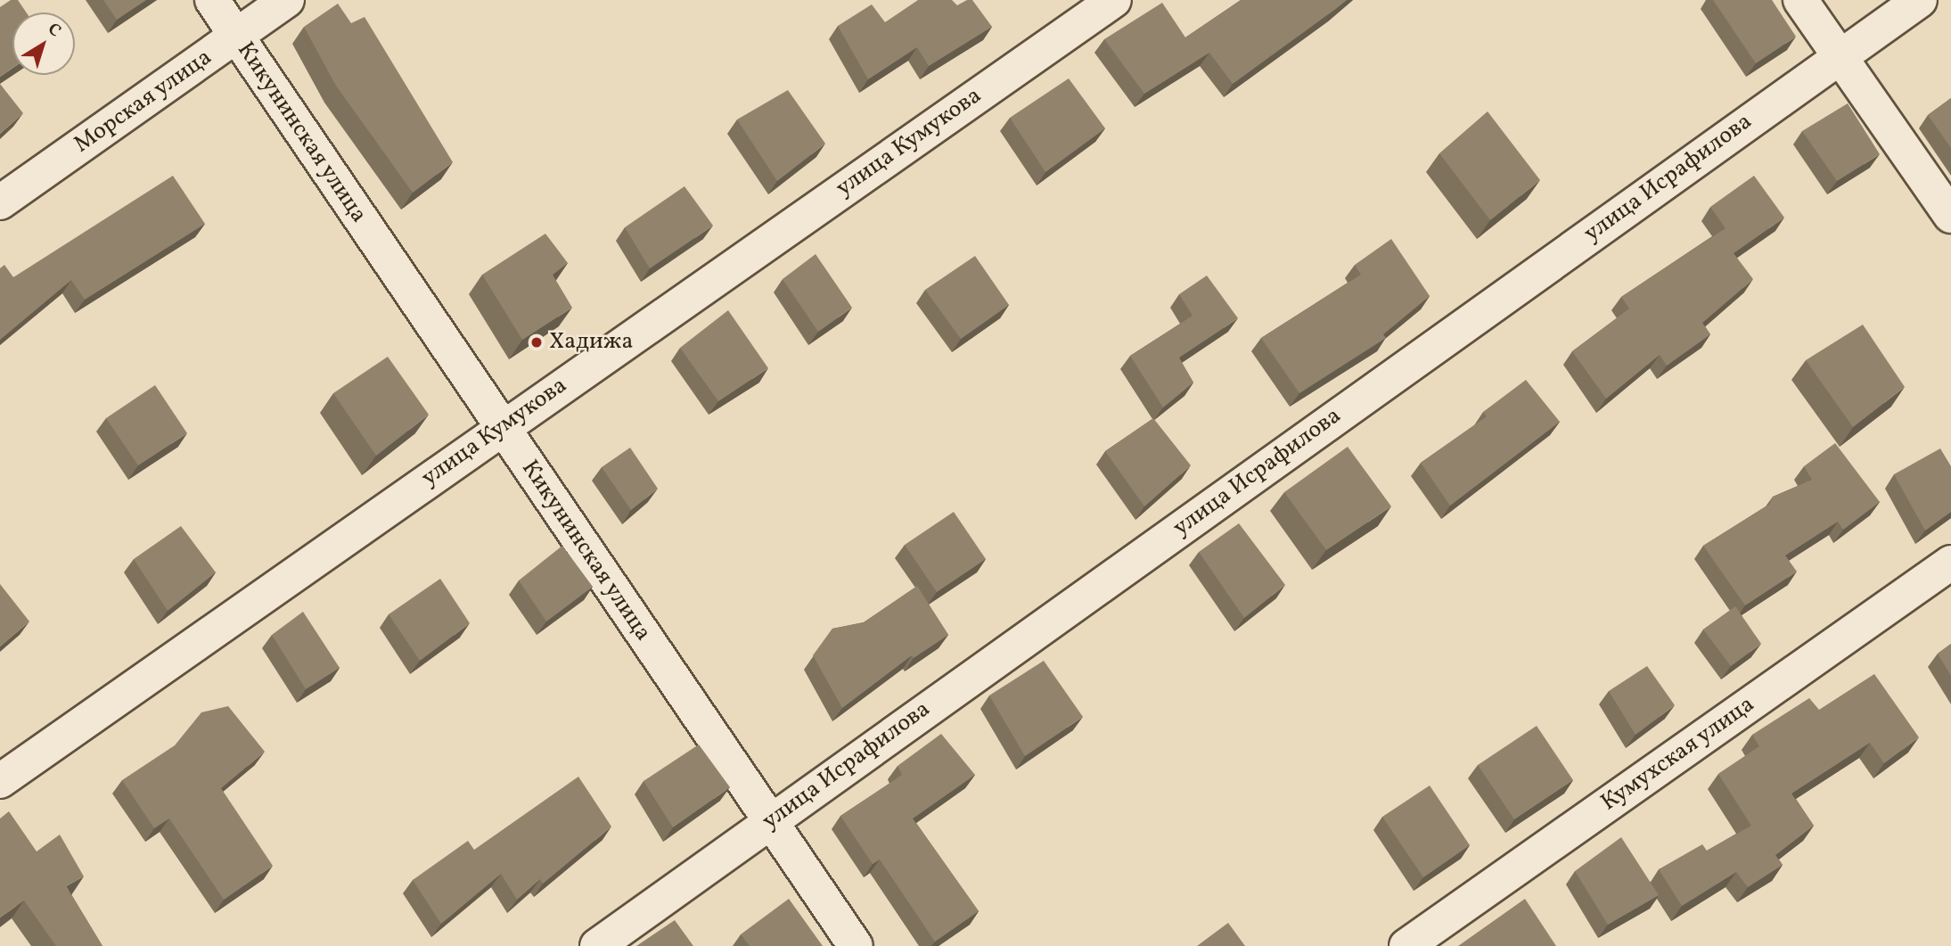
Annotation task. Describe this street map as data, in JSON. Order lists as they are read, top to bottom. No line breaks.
{"streets":{"street":["Морская улица","Кикунинская улица","улица Кумукова","улица Исрафилова","Кумухская улица"]},"crossings":[["Морская улица","Кикунинская улица"],["Кикунинская улица","улица Кумукова"],["Кикунинская улица","улица Исрафилова"]],"places":["Хадижа"],"north":"top right"}
